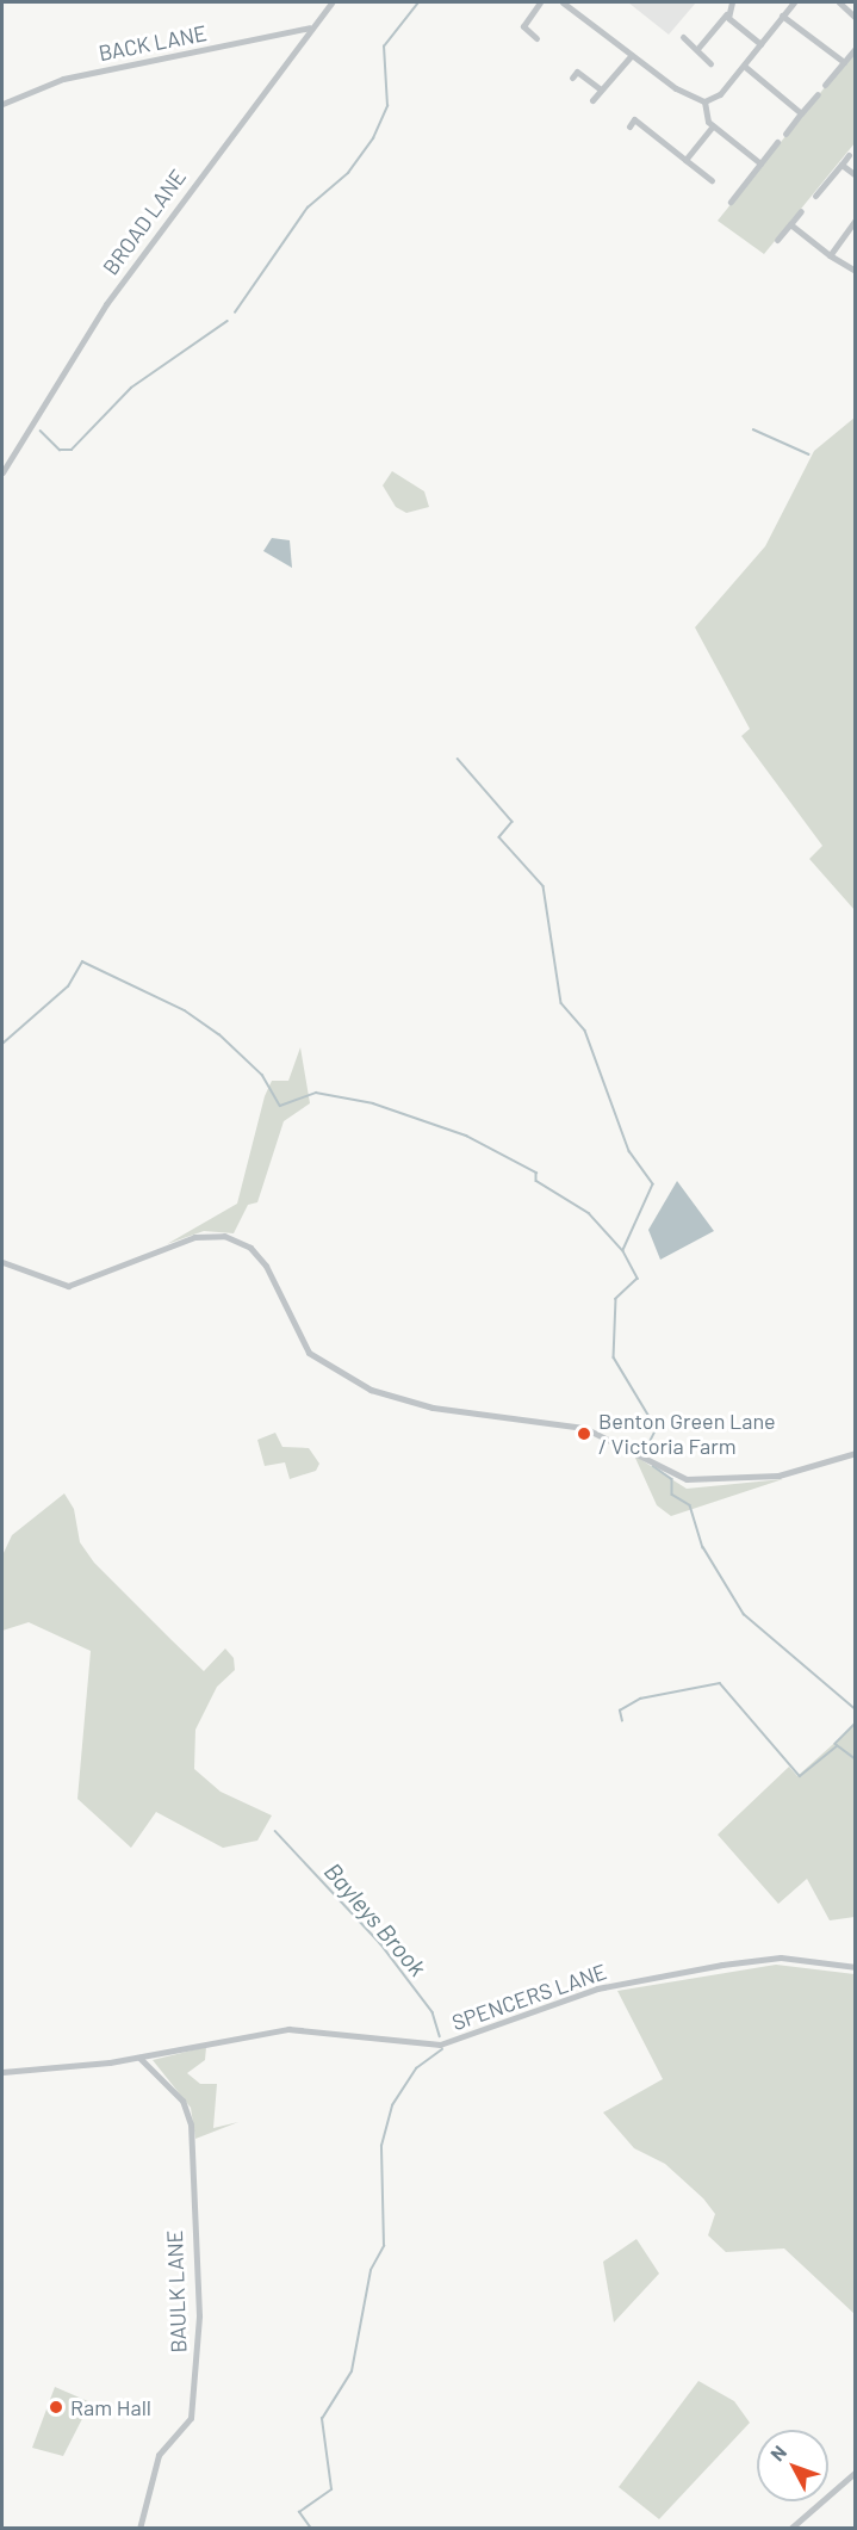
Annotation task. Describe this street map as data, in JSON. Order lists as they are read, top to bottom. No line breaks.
{"streets":{"street":["BACK LANE","BROAD LANE","SPENCERS LANE","BAULK LANE"]},"crossings":[["BACK LANE","BROAD LANE"],["SPENCERS LANE","BAULK LANE"]],"water":["Bayleys Brook"],"places":["Benton Green Lane / Victoria Farm","Ram Hall"],"north":"top left"}
